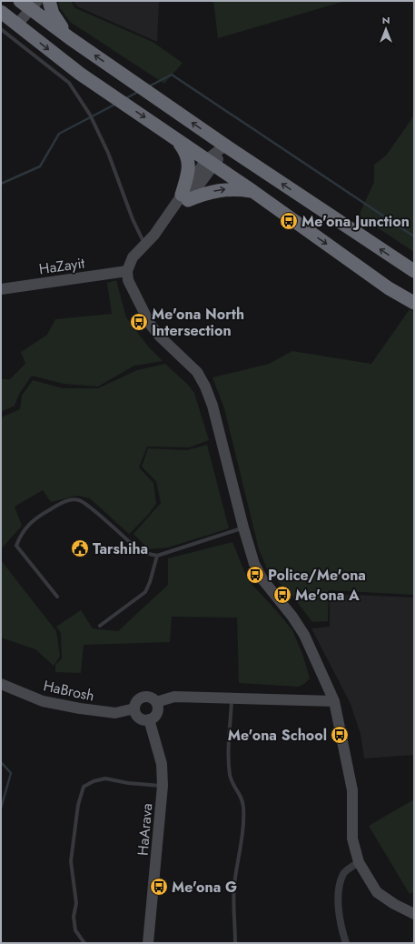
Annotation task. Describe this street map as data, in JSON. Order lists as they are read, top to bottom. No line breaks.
{"streets":{"main road":["HaZayit","HaBrosh","HaArava"]},"crossings":[["HaBrosh","HaArava"]],"places":{"bus stop":["Me'ona Junction","Me'ona North Intersection","Police/Me'ona","Me'ona A","Me'ona School","Me'ona G"],"public building":["Tarshiha"]},"north":"top"}
